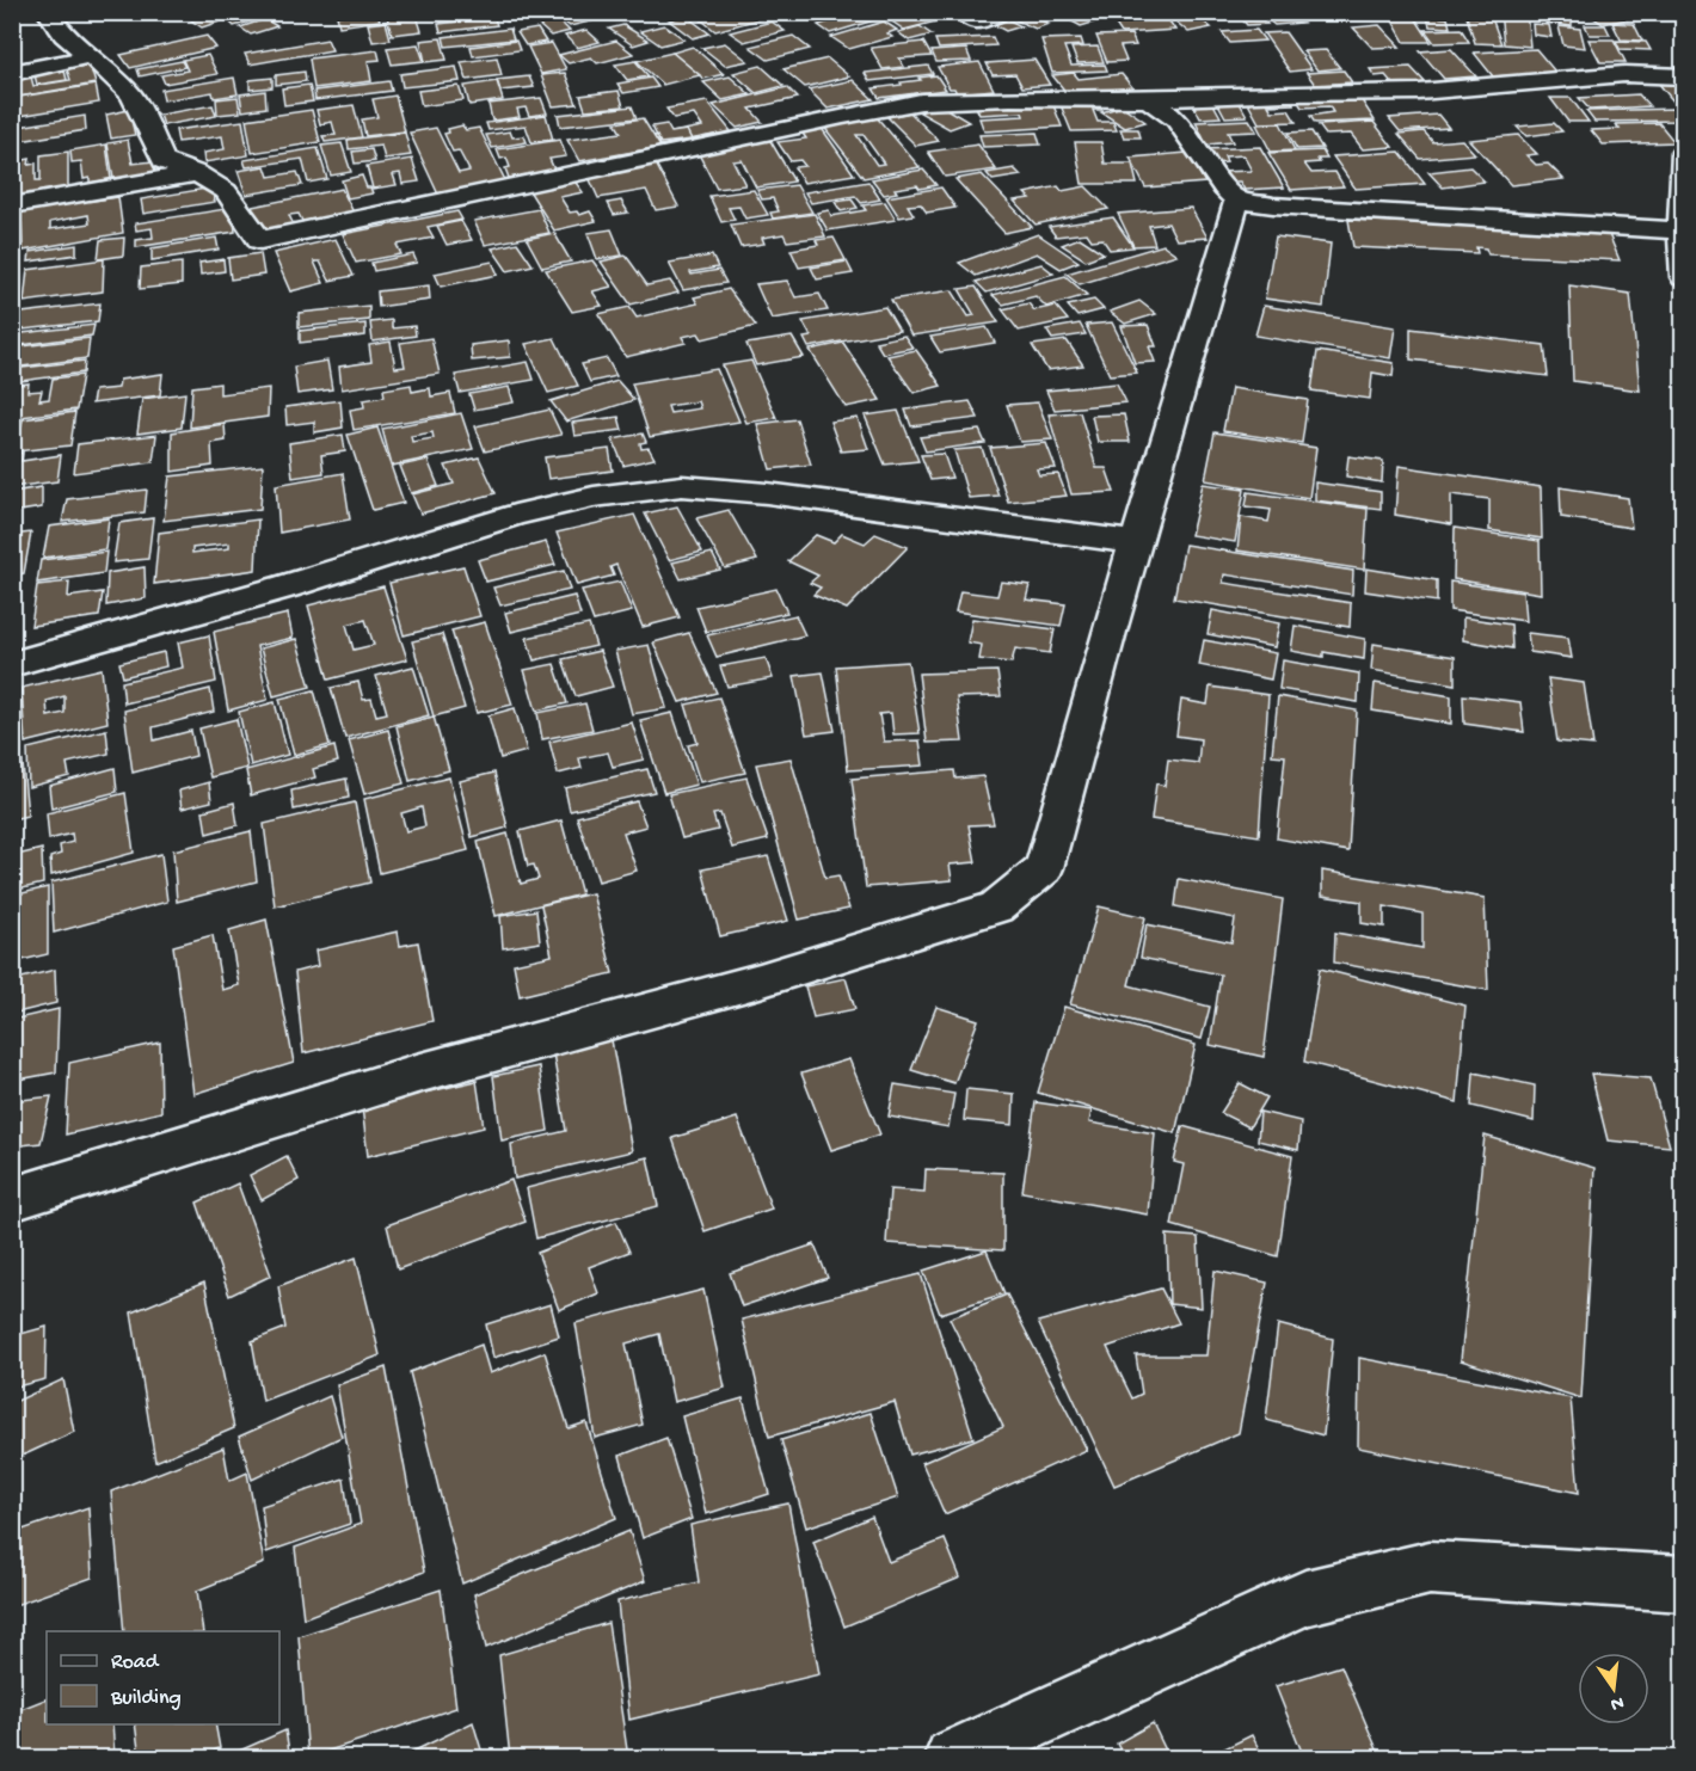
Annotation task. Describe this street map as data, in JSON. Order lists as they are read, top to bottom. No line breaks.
{"legend":["Road","Building"],"north":"bottom"}
